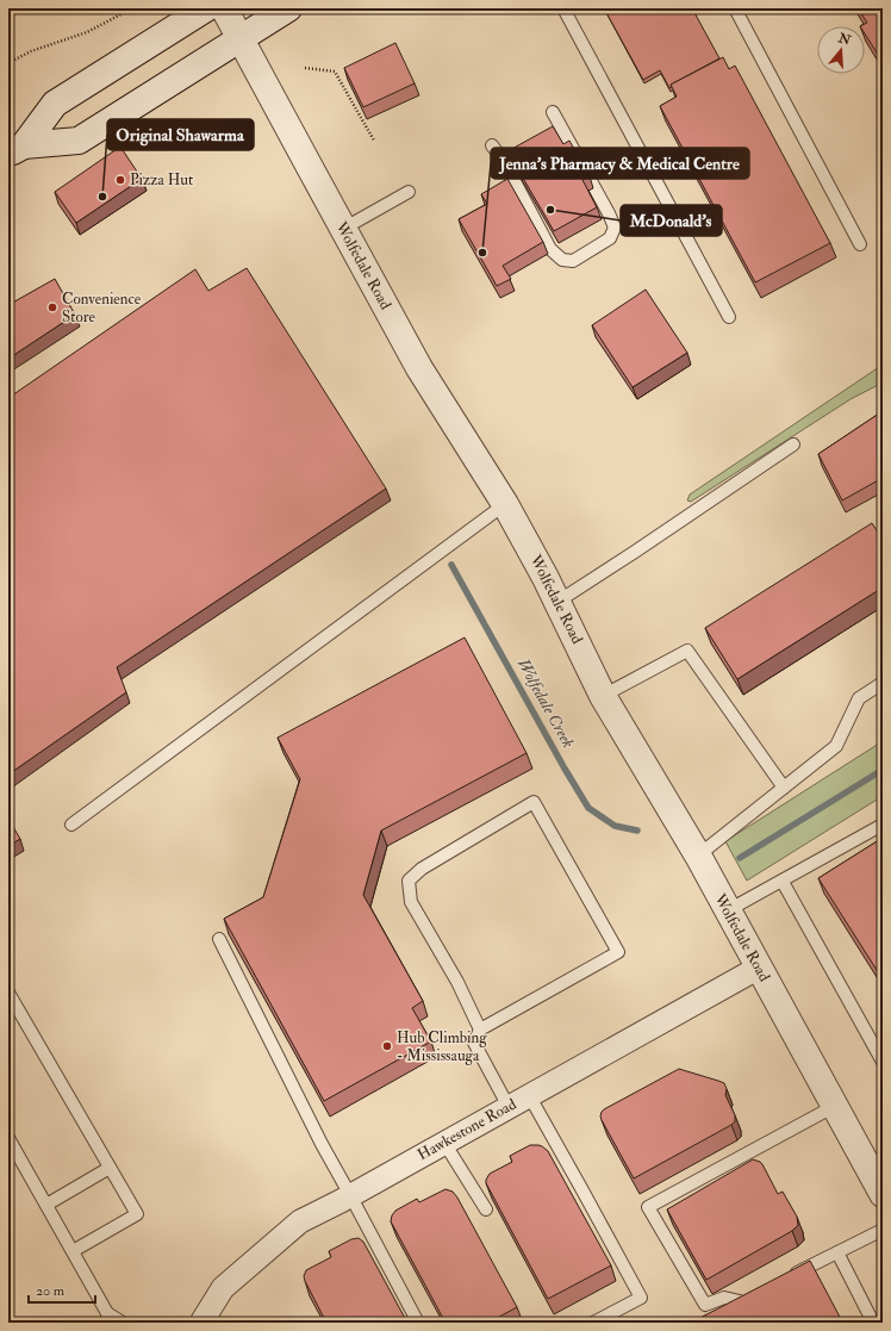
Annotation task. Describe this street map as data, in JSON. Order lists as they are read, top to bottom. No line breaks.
{"streets":{"street":["Wolfedale Road","Hawkestone Road"]},"crossings":[["Wolfedale Road","Hawkestone Road"]],"water":["Wolfedale Creek"],"places":["Pizza Hut","Original Shawarma","McDonald's","Jenna’s Pharmacy & Medical Centre","Convenience Store","Hub Climbing - Mississauga"],"scale_bar":"20 m","north":"top"}
